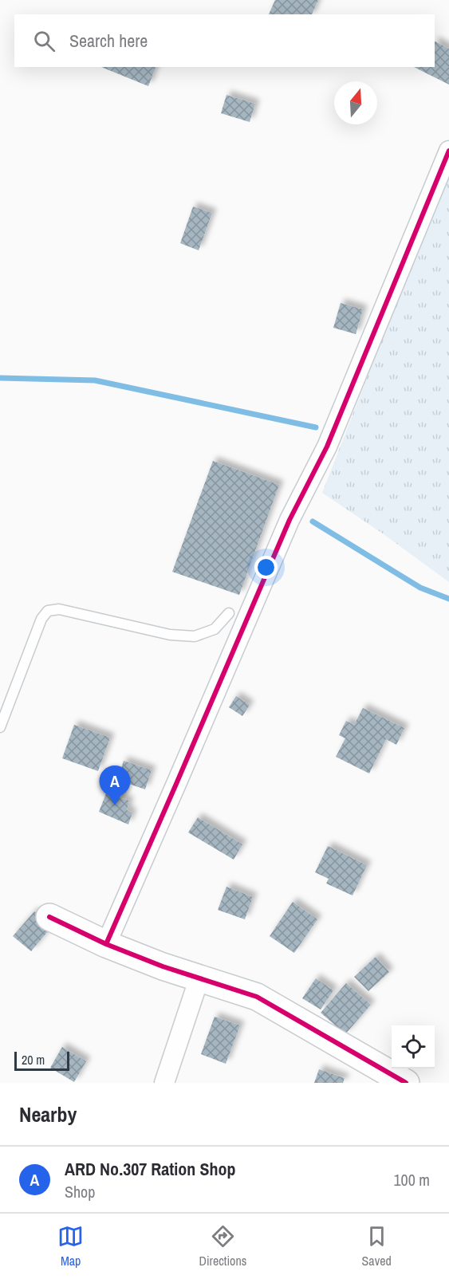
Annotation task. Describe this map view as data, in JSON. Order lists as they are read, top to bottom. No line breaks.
{"scale_bar":"20 m","north":"top","page":{"search":"Search here","pins":"A","scale":"20 m","heading":"Nearby","list":[{"mark":"A","name":"ARD No.307 Ration Shop","note":"Shop","value":"100 m"}],"nav":["Map","Directions","Saved"]}}
